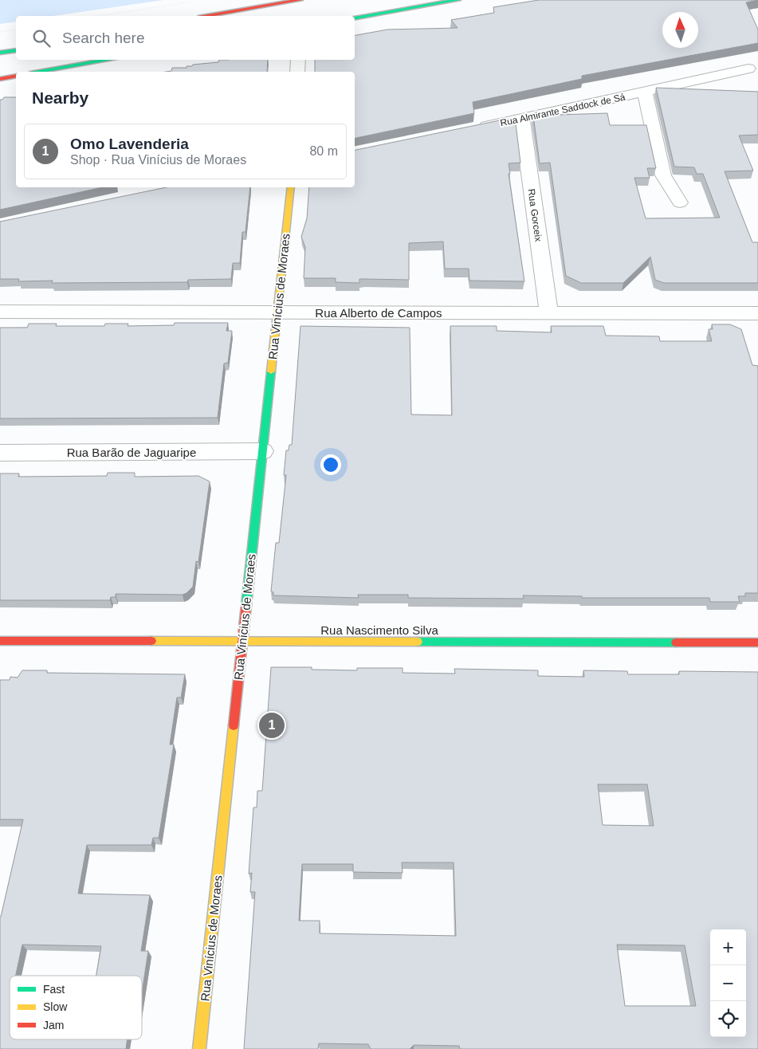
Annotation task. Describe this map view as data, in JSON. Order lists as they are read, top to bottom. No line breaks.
{"streets":{"main road":["Rua Vinícius de Moraes","Rua Nascimento Silva"],"street":["Rua Almirante Saddock de Sá","Rua Gorceix","Rua Alberto de Campos","Rua Barão de Jaguaripe"]},"crossings":[["Rua Almirante Saddock de Sá","Rua Gorceix"],["Rua Gorceix","Rua Alberto de Campos"],["Rua Vinícius de Moraes","Rua Alberto de Campos"],["Rua Vinícius de Moraes","Rua Barão de Jaguaripe"],["Rua Vinícius de Moraes","Rua Nascimento Silva"]],"legend":["Fast","Slow","Jam"],"north":"top","page":{"search":"Search here","heading":"Nearby","list":[{"mark":"1","name":"Omo Lavenderia","note":"Shop · Rua Vinícius de Moraes","value":"80 m"}],"pins":"1","map_buttons":["+","−"]}}
